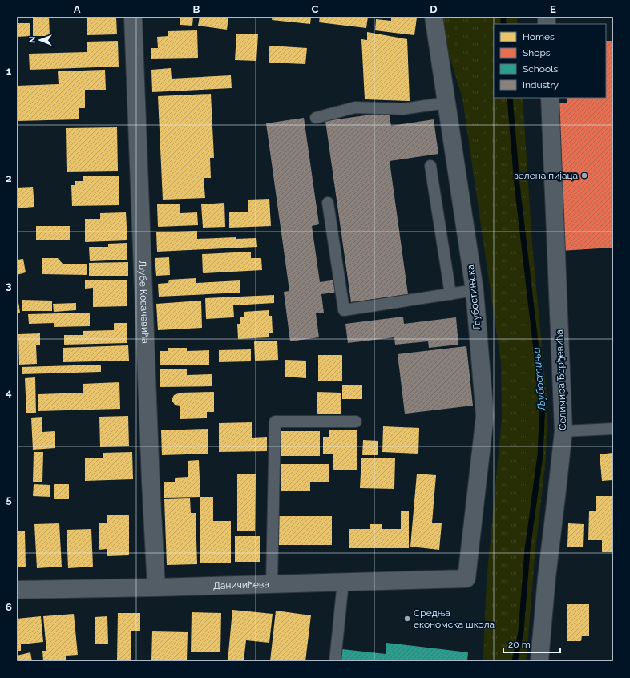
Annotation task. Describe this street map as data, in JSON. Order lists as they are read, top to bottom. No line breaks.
{"streets":{"street":["Љубостињска","Љубе Ковачевића","Селимира Ђорђевића","Даничићева"]},"crossings":[["Љубостињска","Даничићева"],["Љубе Ковачевића","Даничићева"]],"water":["Љубостиња"],"places":["зелена пијаца","Средња економска школа"],"legend":["Homes","Shops","Schools","Industry"],"scale_bar":"20 m","north":"left","grid":{"columns":["A","B","C","D","E"],"rows":["1","2","3","4","5","6"]}}
